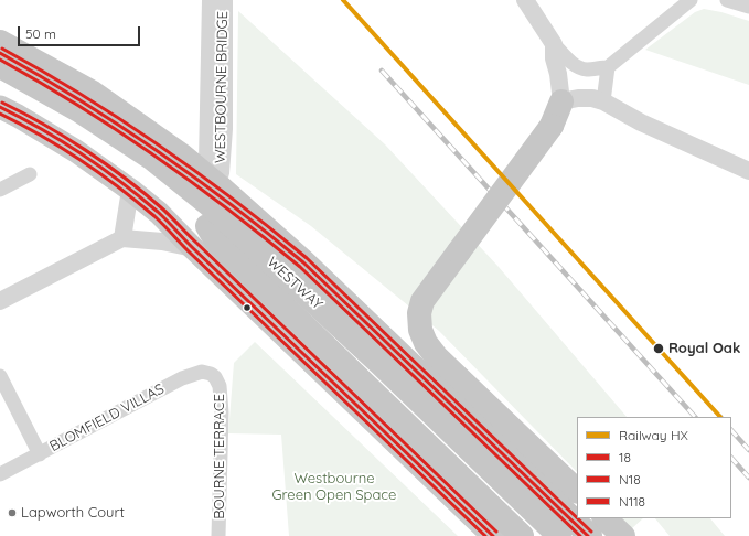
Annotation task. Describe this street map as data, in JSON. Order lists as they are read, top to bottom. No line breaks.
{"streets":{"highway":["WESTWAY"],"street":["WESTBOURNE BRIDGE","BLOMFIELD VILLAS","BOURNE TERRACE"]},"crossings":[["BLOMFIELD VILLAS","BOURNE TERRACE"]],"parks":["Westbourne Green Open Space"],"places":["Royal Oak","Lapworth Court"],"lines":["rail line HX","transit line N118","transit line 18","transit line N18"],"legend":["Railway HX","18","N18","N118"],"scale_bar":"50 m"}
